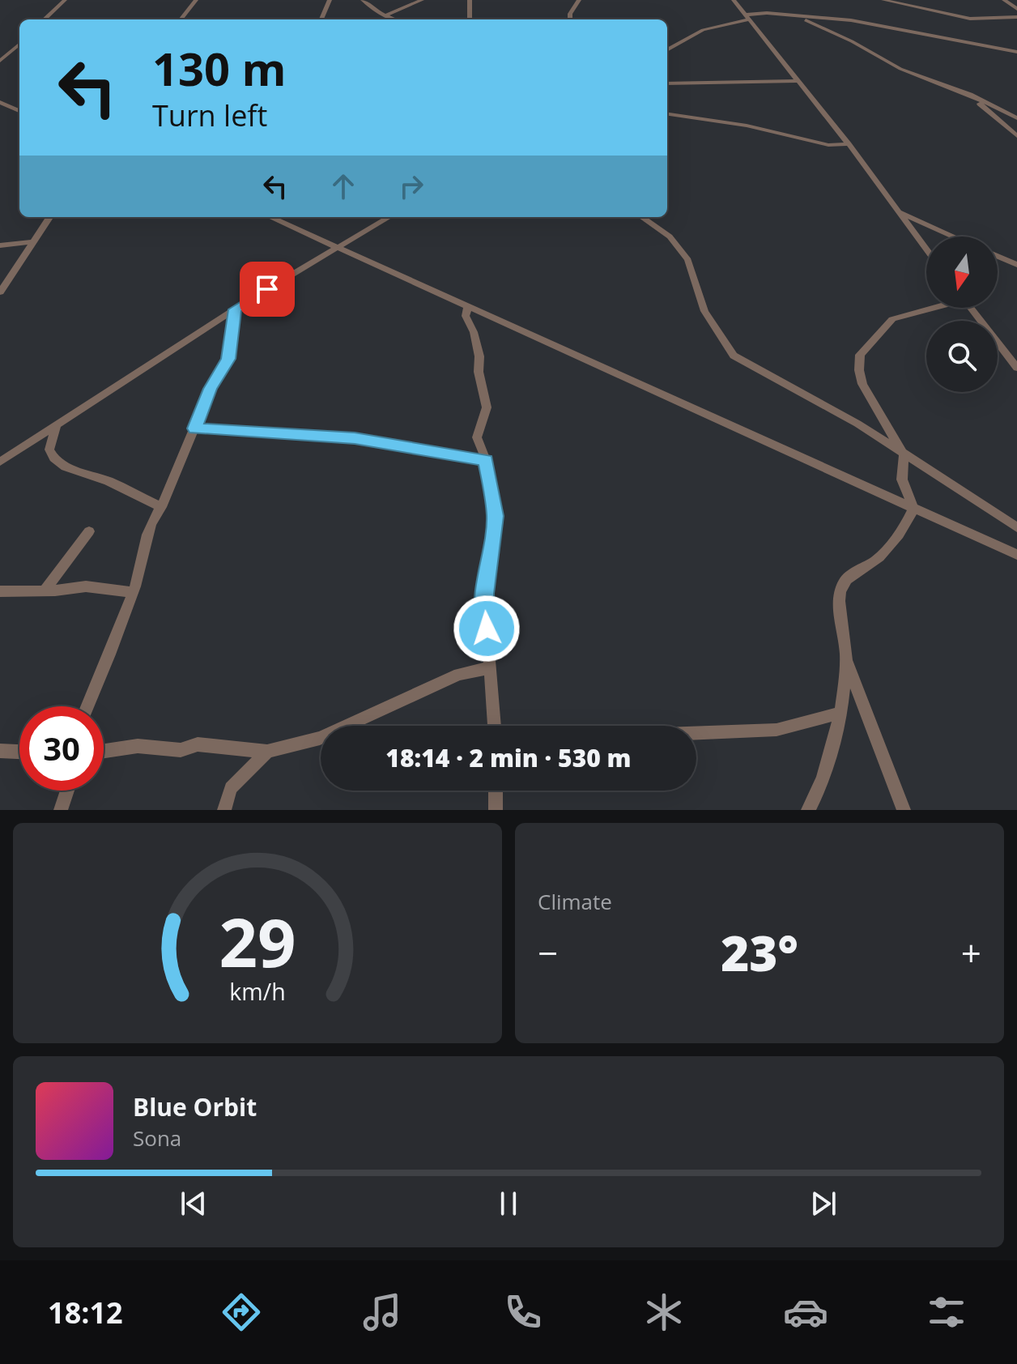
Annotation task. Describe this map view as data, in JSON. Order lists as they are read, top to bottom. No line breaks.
{"north":"bottom","page":{"turn":["130 m","Turn left"],"limit":"30","trip":"18:14 · 2 min · 530 m","tile":"Climate","heat":["−","23°","+"],"song":["Blue Orbit","Sona"],"tabs":"18:12","gauge":["29","km/h"]}}
